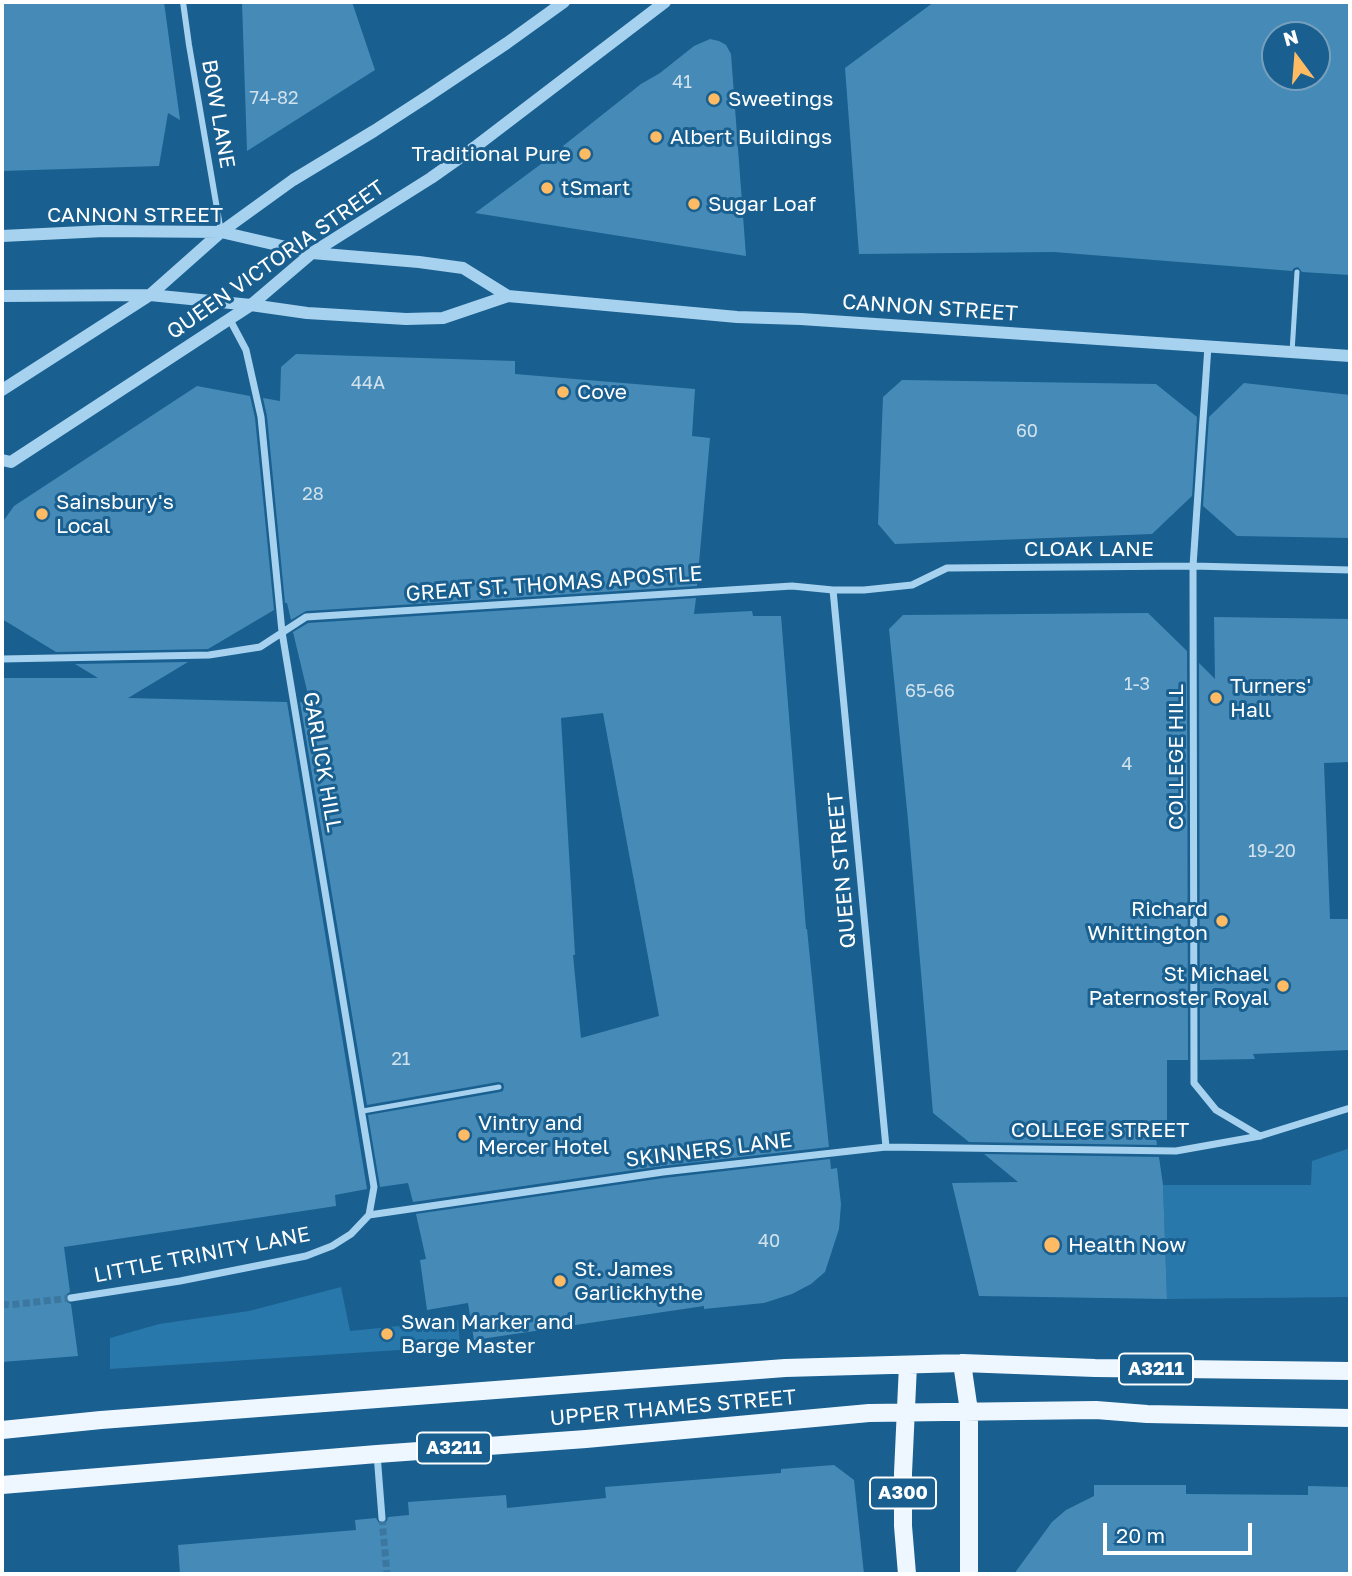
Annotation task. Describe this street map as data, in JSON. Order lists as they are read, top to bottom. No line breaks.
{"streets":{"main road":["A3211","UPPER THAMES STREET","A300"],"street":["BOW LANE","CANNON STREET","QUEEN VICTORIA STREET","CLOAK LANE","GREAT ST. THOMAS APOSTLE","COLLEGE HILL","GARLICK HILL","QUEEN STREET","COLLEGE STREET","SKINNERS LANE","LITTLE TRINITY LANE"]},"crossings":[["BOW LANE","CANNON STREET"],["BOW LANE","QUEEN VICTORIA STREET"],["CANNON STREET","QUEEN VICTORIA STREET"],["CANNON STREET","COLLEGE HILL"],["QUEEN VICTORIA STREET","GARLICK HILL"],["CLOAK LANE","GREAT ST. THOMAS APOSTLE"],["CLOAK LANE","COLLEGE HILL"],["CLOAK LANE","QUEEN STREET"],["GREAT ST. THOMAS APOSTLE","GARLICK HILL"],["GREAT ST. THOMAS APOSTLE","QUEEN STREET"],["COLLEGE HILL","COLLEGE STREET"],["GARLICK HILL","SKINNERS LANE"],["GARLICK HILL","LITTLE TRINITY LANE"],["QUEEN STREET","COLLEGE STREET"],["QUEEN STREET","SKINNERS LANE"],["COLLEGE STREET","SKINNERS LANE"],["SKINNERS LANE","LITTLE TRINITY LANE"],["UPPER THAMES STREET","A300"]],"places":["Sweetings","Albert Buildings","Traditional Pure","tSmart","Sugar Loaf","Cove","Sainsbury's Local","Turners' Hall","Richard Whittington","St Michael Paternoster Royal","Vintry and Mercer Hotel","Health Now","St. James Garlickhythe","Swan Marker and Barge Master"],"house_numbers":["41","74-82","44A","60","28","1-3","65-66","4","19-20","21","40"],"scale_bar":"20 m","north":"top"}
